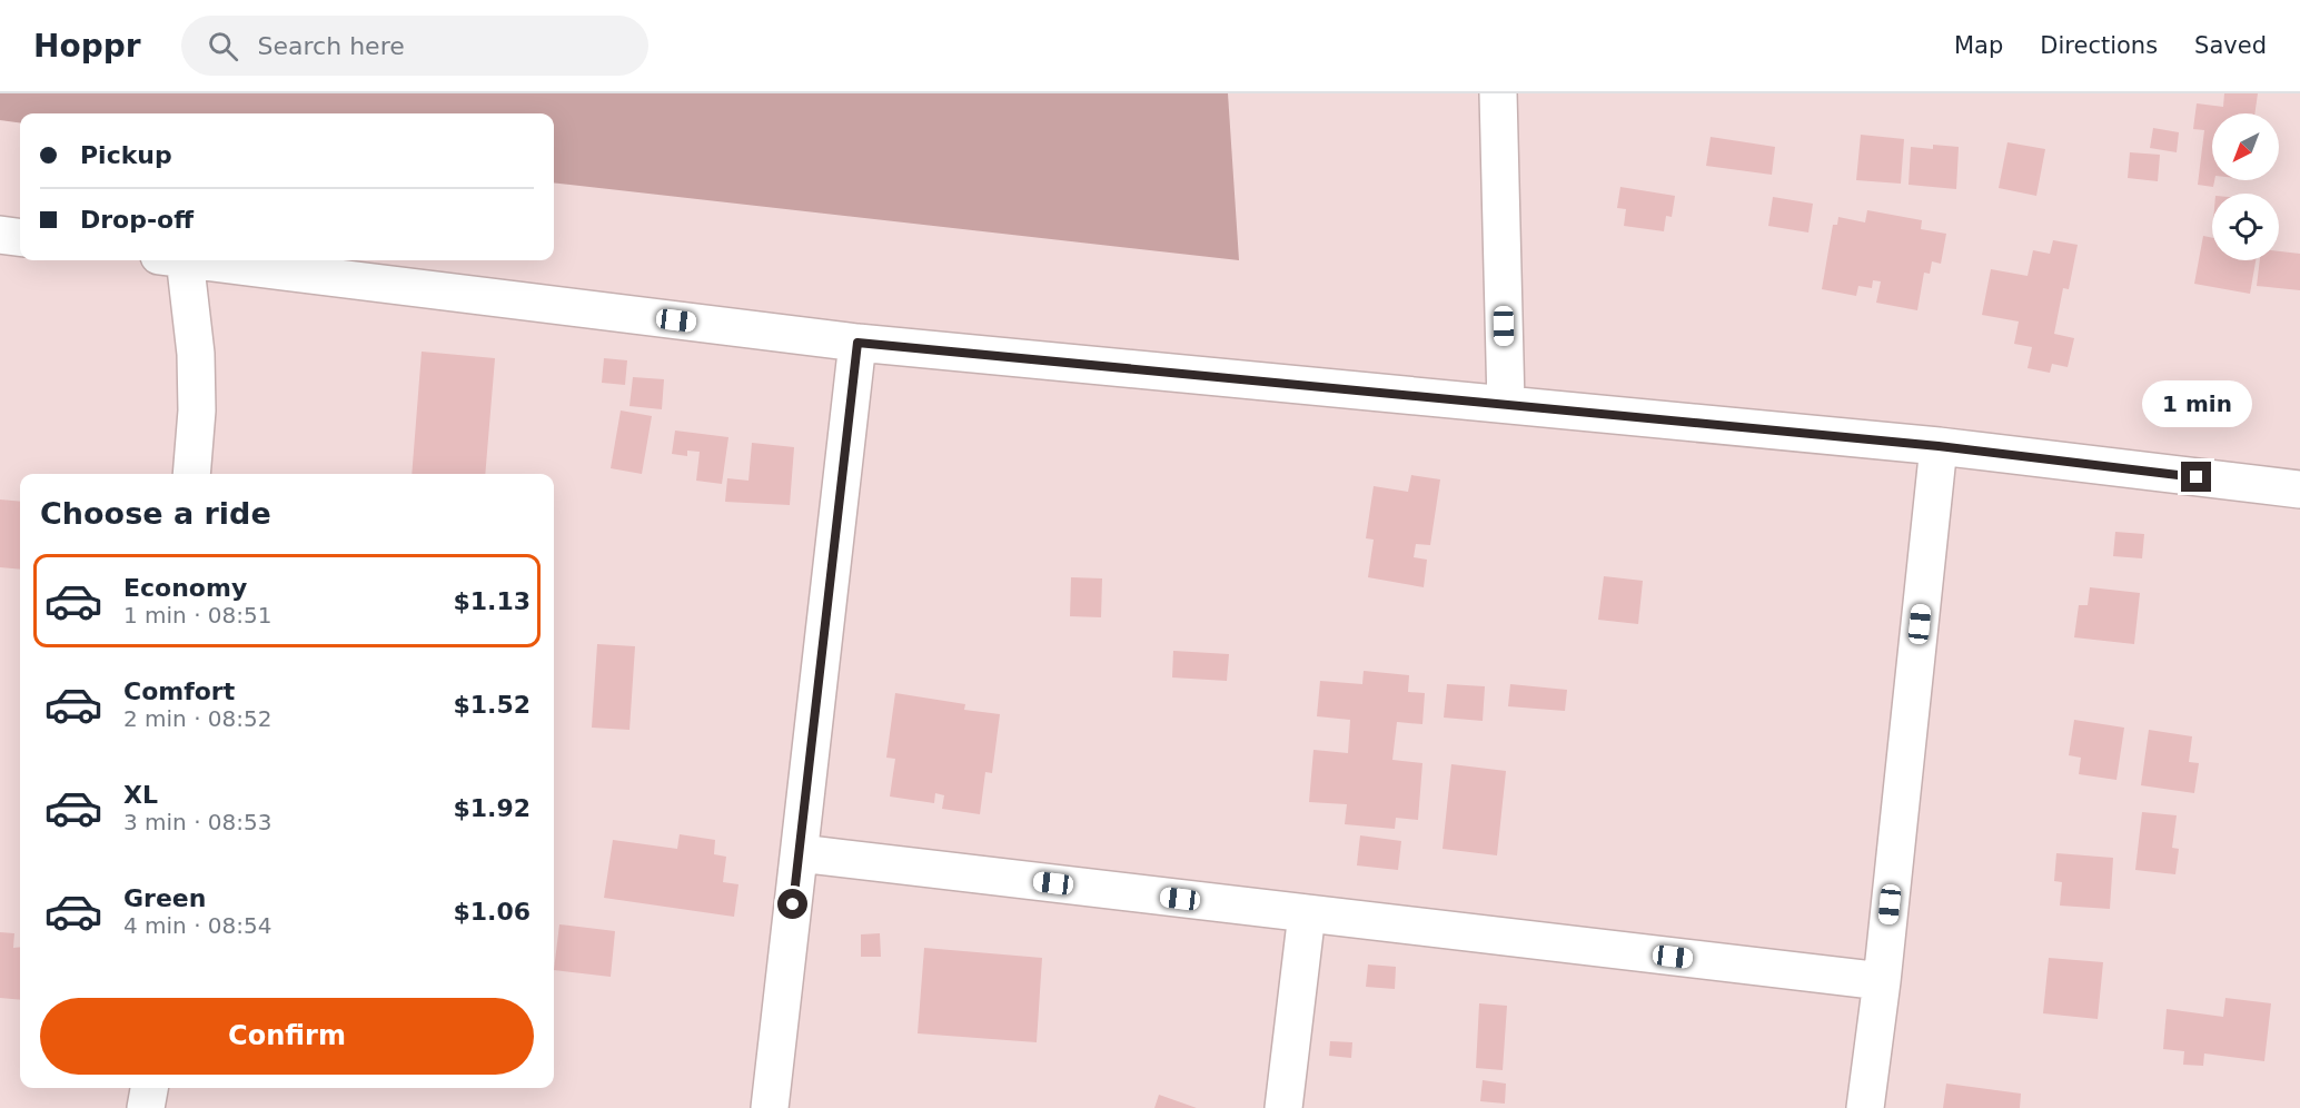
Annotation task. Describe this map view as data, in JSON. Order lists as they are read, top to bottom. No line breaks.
{"north":"bottom left","page":{"header":"Hoppr","search":"Search here","nav":["Map","Directions","Saved"],"banner":["Pickup","Drop-off"],"bubble":"1 min","heading":"Choose a ride","list":[{"name":"Economy","note":"1 min · 08:51","value":"$1.13"},{"name":"Comfort","note":"2 min · 08:52","value":"$1.52"},{"name":"XL","note":"3 min · 08:53","value":"$1.92"},{"name":"Green","note":"4 min · 08:54","value":"$1.06"}],"buttons":"Confirm"}}
